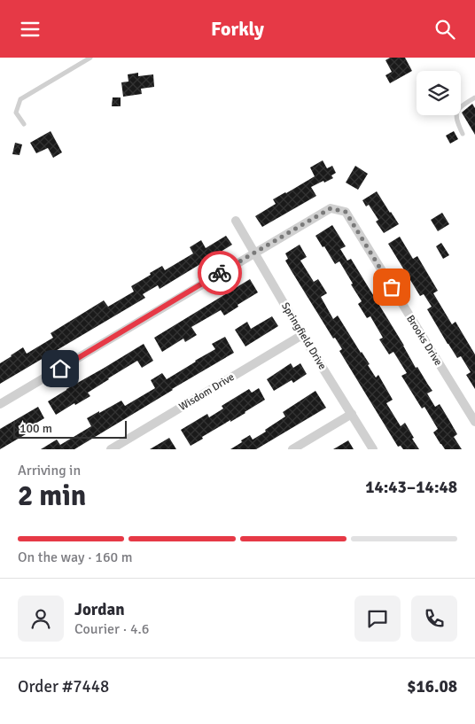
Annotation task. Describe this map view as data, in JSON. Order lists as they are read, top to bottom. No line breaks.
{"streets":{"street":["Springfield Drive","Brooks Drive","Wisdom Drive"]},"crossings":[["Springfield Drive","Brooks Drive"],["Springfield Drive","Wisdom Drive"]],"scale_bar":"100 m","page":{"header":"Forkly","scale":"100 m","heading":["2 min","Arriving in","14:43–14:48"],"panel":["Jordan","Courier · 4.6","Order #7448","$16.08"],"bar":"On the way · 160 m"}}
